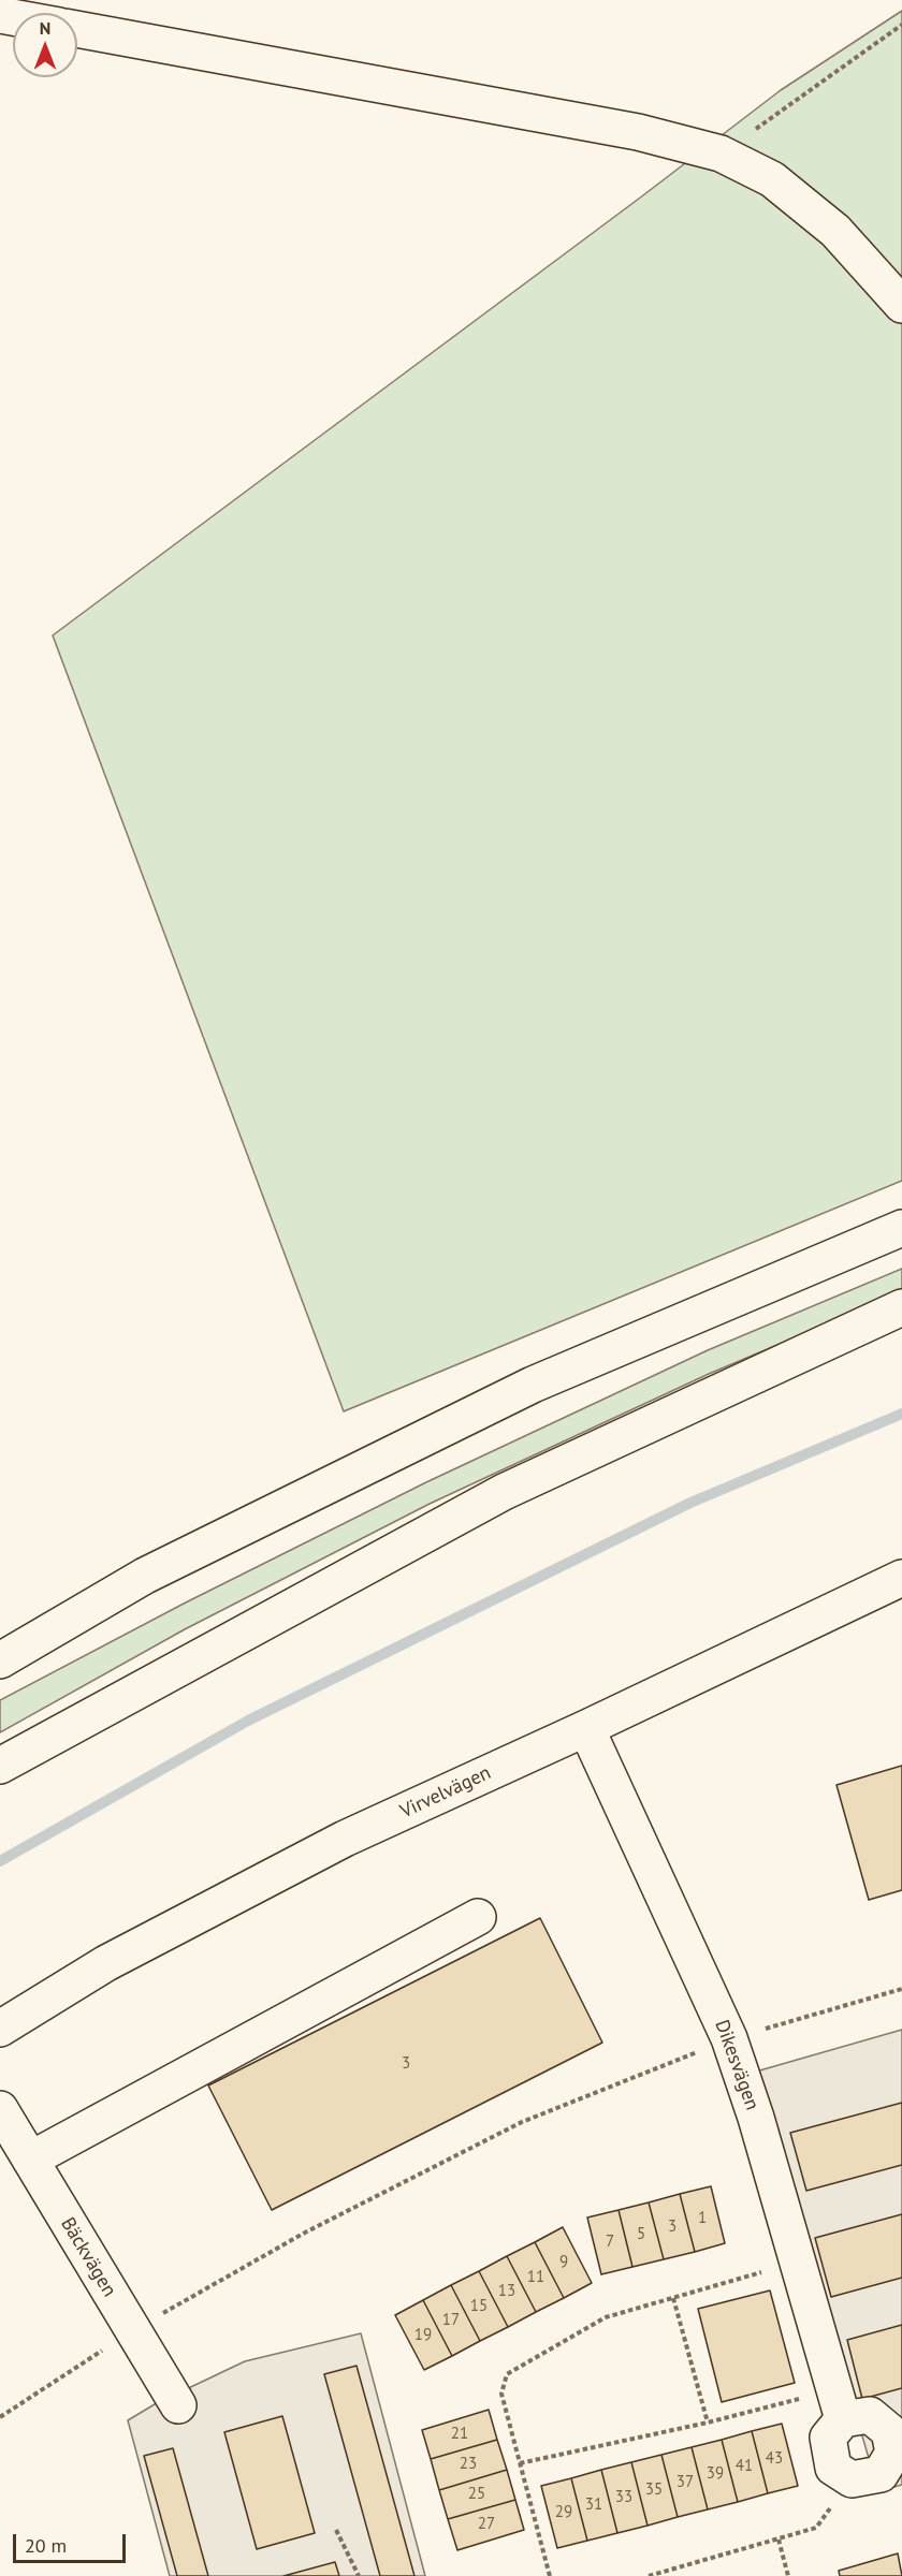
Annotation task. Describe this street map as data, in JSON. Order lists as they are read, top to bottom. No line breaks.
{"streets":{"main road":["Virvelvägen","Dikesvägen","Bäckvägen"]},"crossings":[["Virvelvägen","Dikesvägen"]],"house_numbers":["3","1","3","5","7","9","11","13","15","17","19","21","43","23","41","39","37","35","25","33","31","29","27"],"scale_bar":"20 m","north":"top"}
